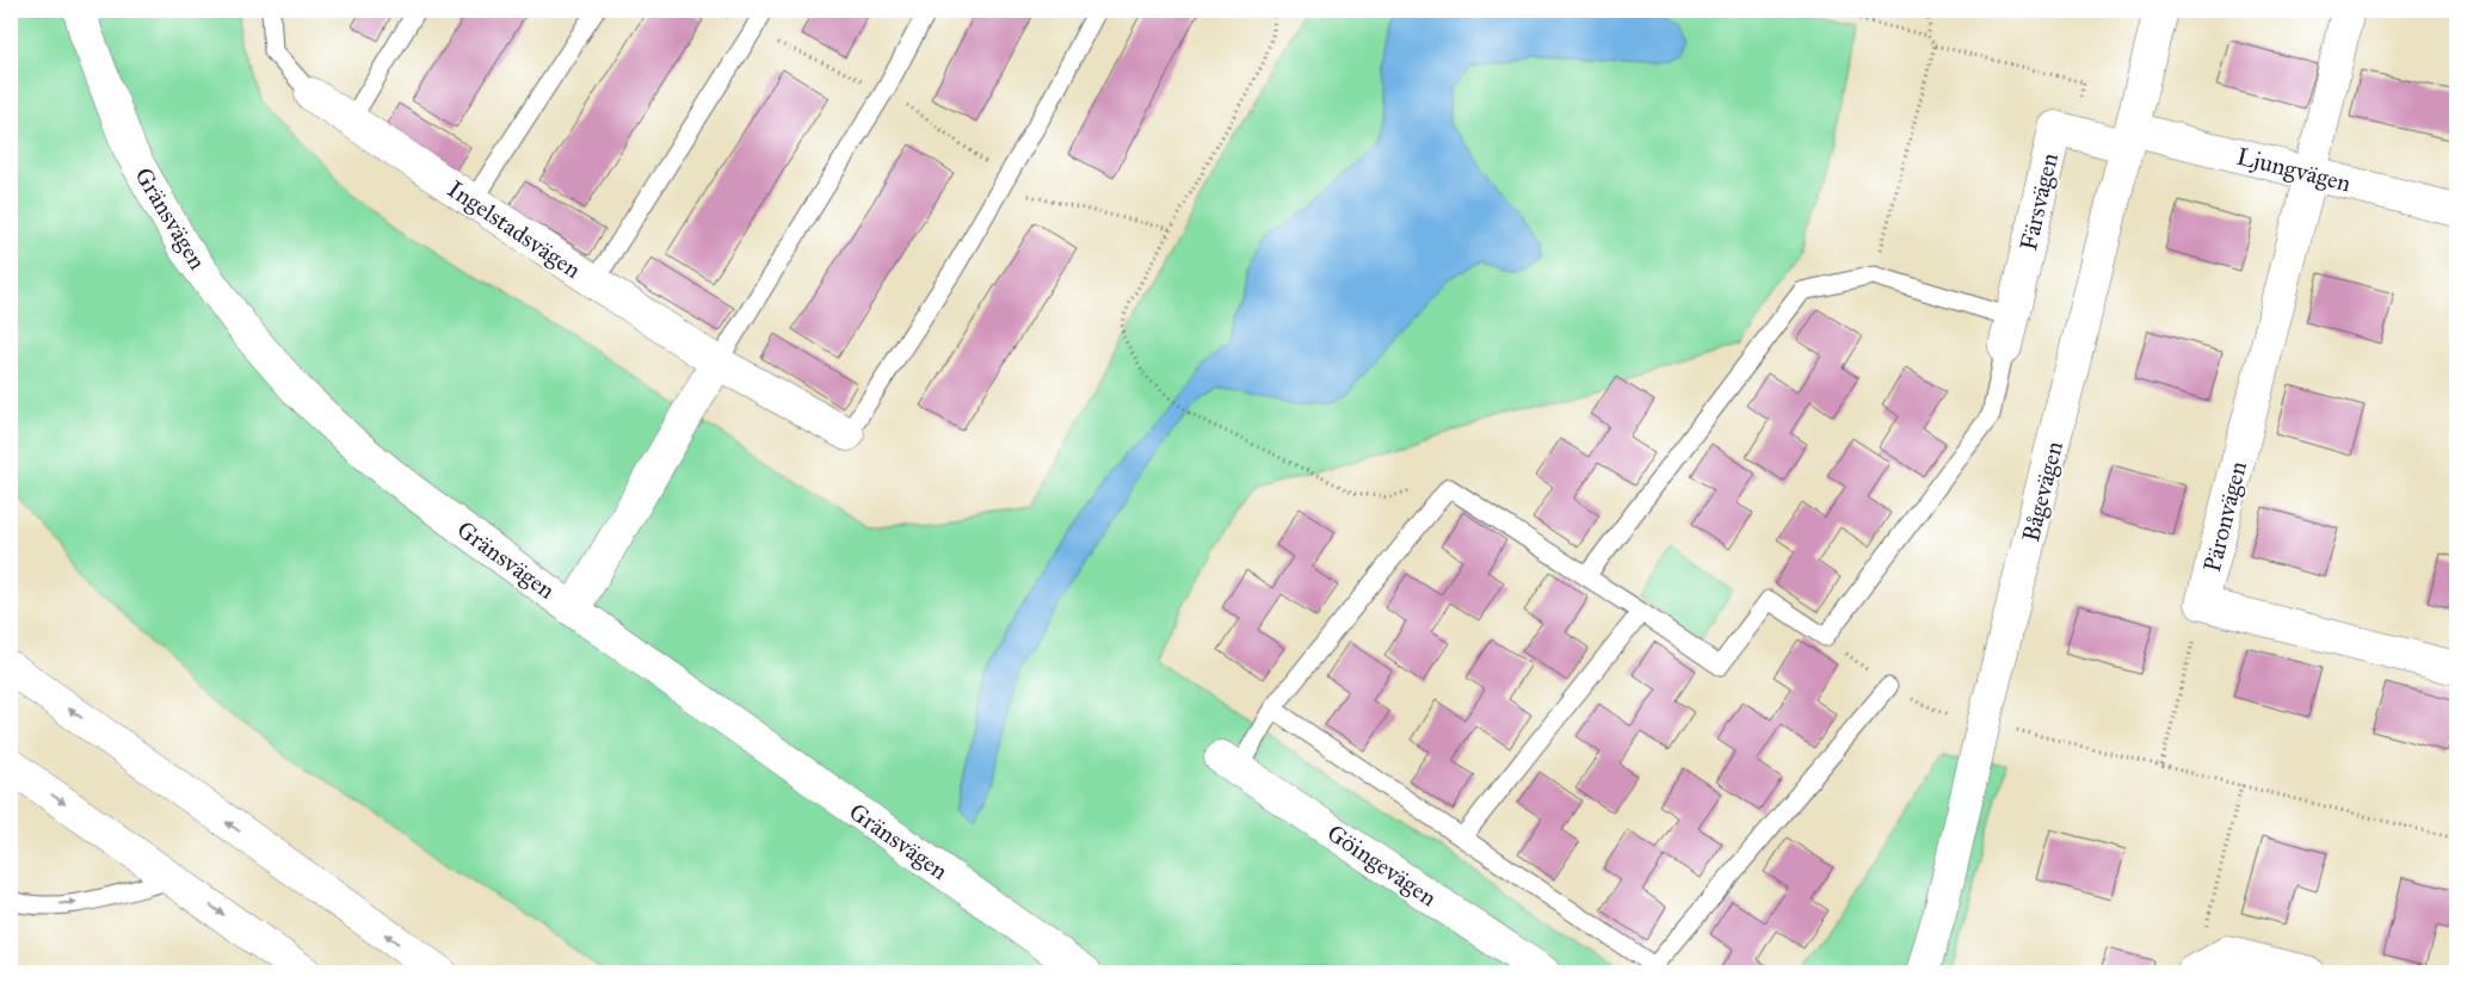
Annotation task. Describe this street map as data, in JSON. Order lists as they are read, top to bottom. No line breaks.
{"streets":{"main road":["Ljungvägen","Färsvägen","Gränsvägen","Ingelstadsvägen","Bågevägen","Päronvägen","Göingevägen"]},"crossings":[["Ljungvägen","Färsvägen"],["Ljungvägen","Bågevägen"],["Ljungvägen","Päronvägen"],["Färsvägen","Bågevägen"]]}
